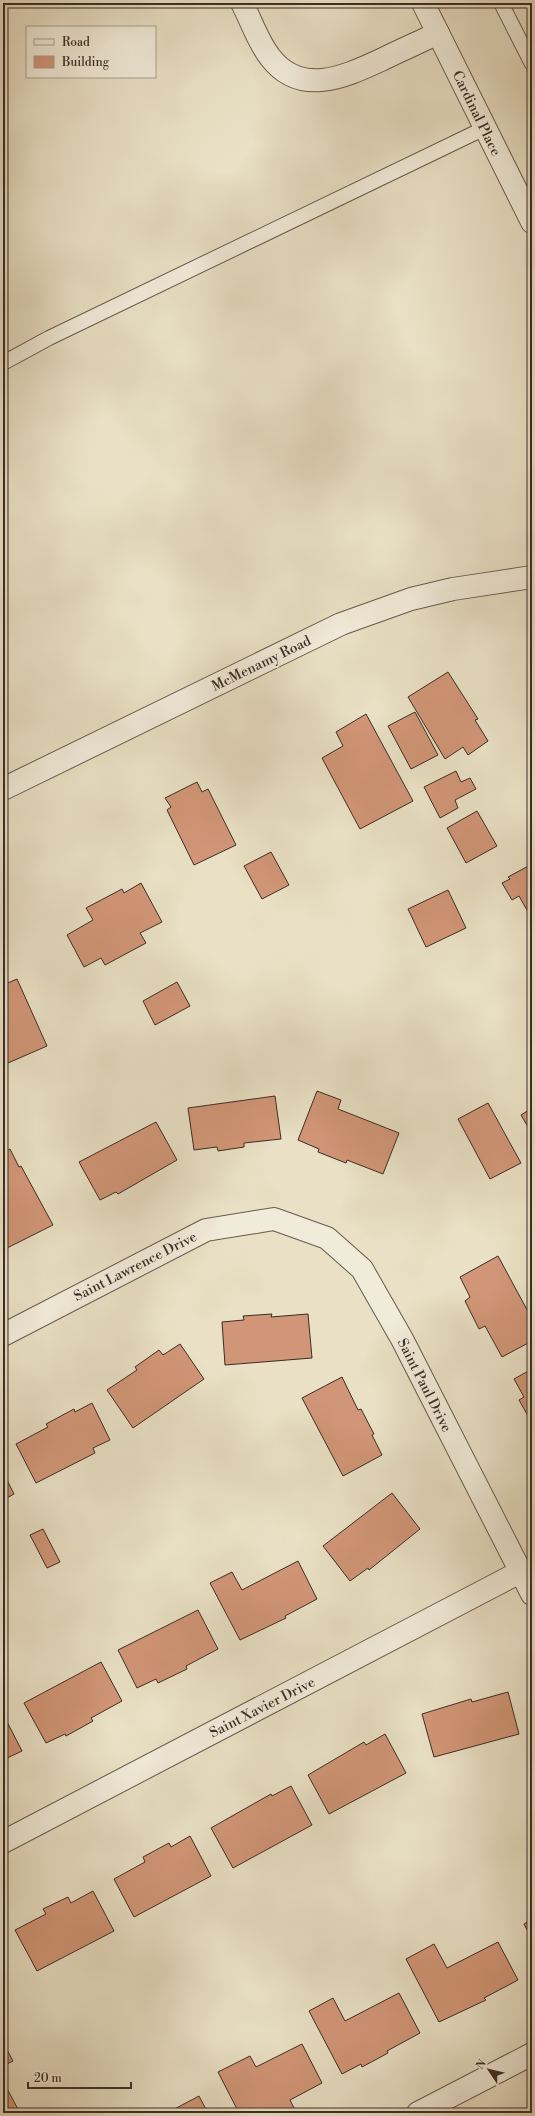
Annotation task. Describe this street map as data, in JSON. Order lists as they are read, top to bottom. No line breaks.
{"streets":{"street":["Cardinal Place","McMenamy Road","Saint Lawrence Drive","Saint Paul Drive","Saint Xavier Drive"]},"crossings":[["Saint Lawrence Drive","Saint Paul Drive"],["Saint Paul Drive","Saint Xavier Drive"]],"legend":["Road","Building"],"scale_bar":"20 m","north":"top left"}
